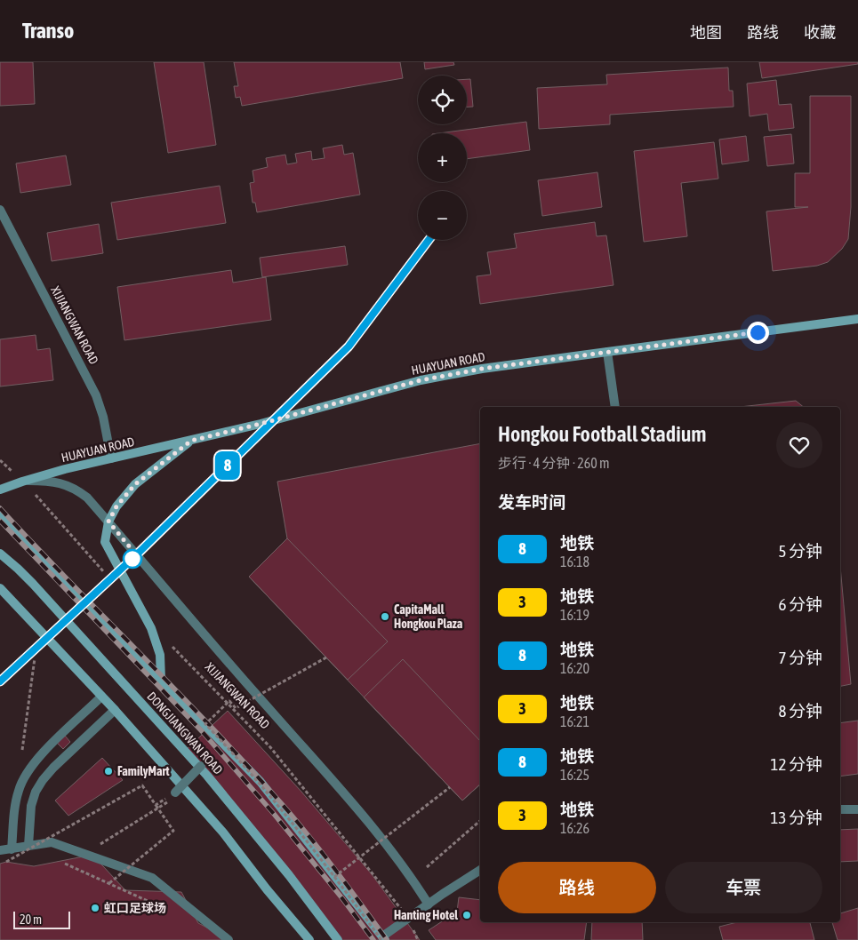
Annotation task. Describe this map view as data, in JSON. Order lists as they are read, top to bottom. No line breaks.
{"streets":{"main road":["HUAYUAN ROAD","DONGJIANGWAN ROAD"],"street":["XIJIANGWAN ROAD"]},"crossings":[["XIJIANGWAN ROAD","HUAYUAN ROAD"]],"places":["CapitaMall Hongkou Plaza","FamilyMart","虹口足球场","Hanting Hotel"],"lines":["metro line 8"],"scale_bar":"20 m","page":{"header":"Transo","nav":["地图","路线","收藏"],"on_map":"8","map_buttons":["+","−"],"heading":[["Hongkou Football Stadium","步行 · 4 分钟 · 260 m"],"发车时间"],"list":[{"mark":"8","name":"地铁","note":"16:18","value":"5 分钟"},{"mark":"3","name":"地铁","note":"16:19","value":"6 分钟"},{"mark":"8","name":"地铁","note":"16:20","value":"7 分钟"},{"mark":"3","name":"地铁","note":"16:21","value":"8 分钟"},{"mark":"8","name":"地铁","note":"16:25","value":"12 分钟"},{"mark":"3","name":"地铁","note":"16:26","value":"13 分钟"}],"buttons":["路线","车票"],"scale":"20 m"}}
